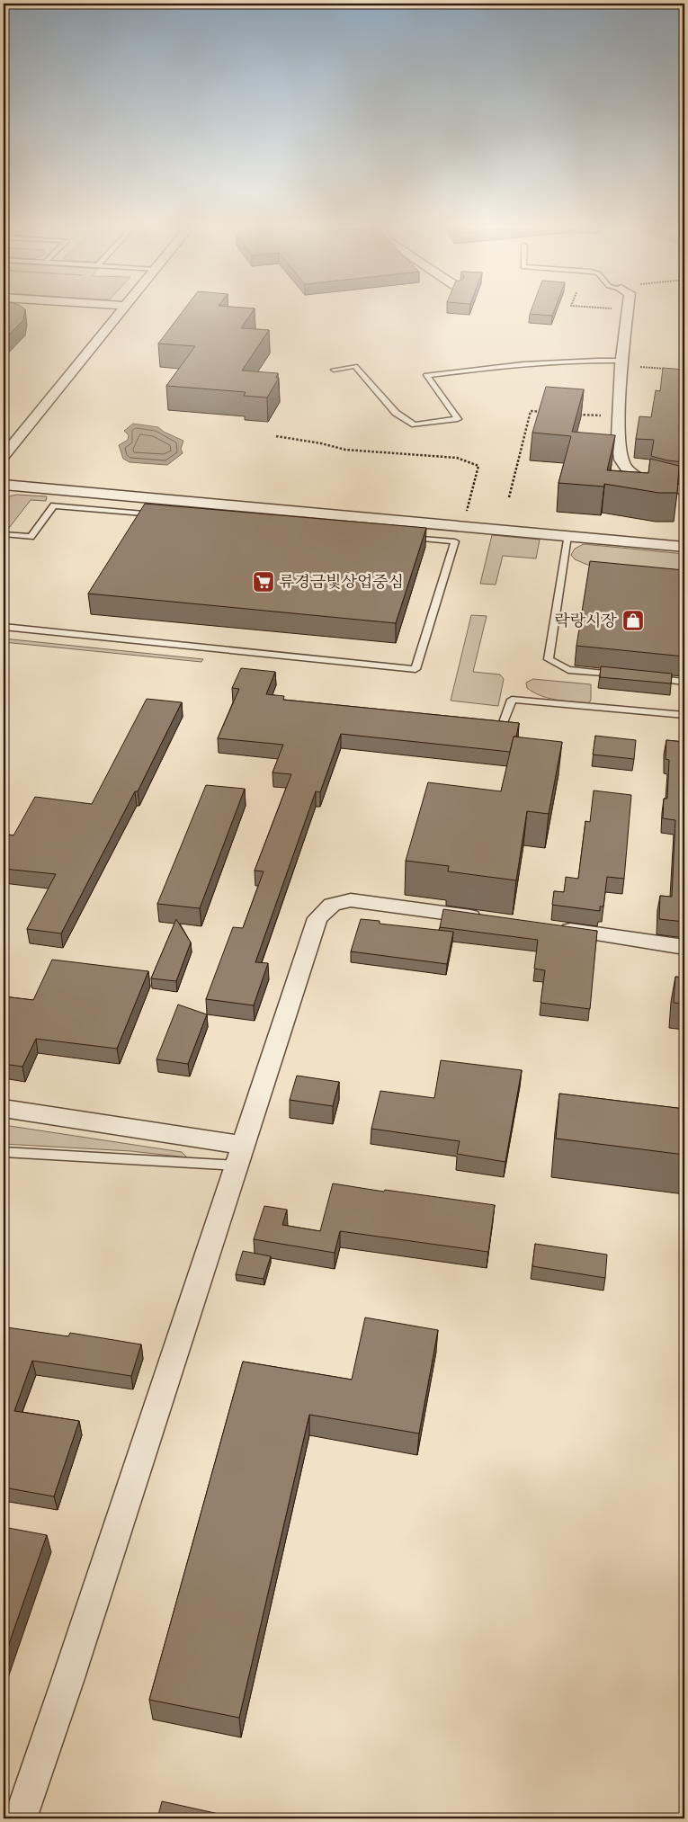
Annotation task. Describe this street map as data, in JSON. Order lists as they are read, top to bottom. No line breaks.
{"places":{"supermarket":["류경금빛상업중심"],"shop":["락랑시장"]}}
